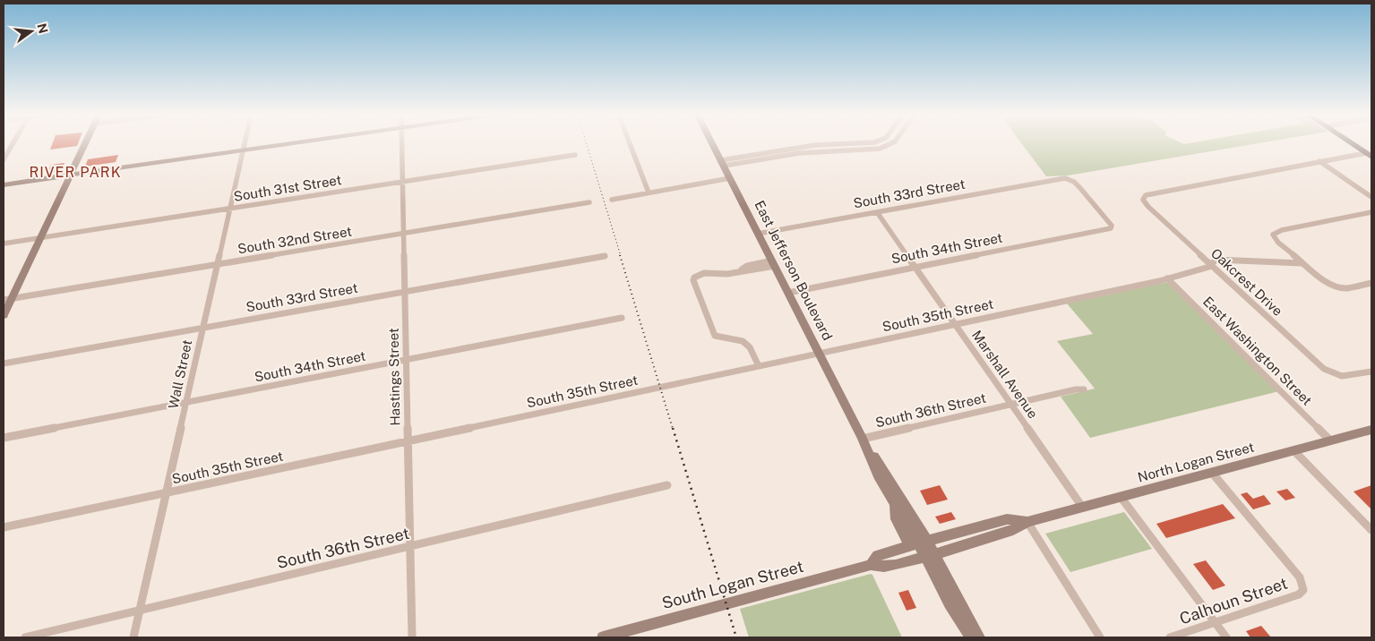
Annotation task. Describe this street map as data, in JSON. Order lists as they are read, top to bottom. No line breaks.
{"streets":{"street":["South 31st Street","South 33rd Street","South 32nd Street","South 34th Street","East Jefferson Boulevard","Oakcrest Drive","South 35th Street","East Washington Street","Wall Street","Marshall Avenue","Hastings Street","South 36th Street","North Logan Street","South Logan Street","Calhoun Street"]},"crossings":[["South 31st Street","Wall Street"],["South 31st Street","Hastings Street"],["South 33rd Street","South 34th Street"],["South 33rd Street","East Jefferson Boulevard"],["South 33rd Street","Wall Street"],["South 33rd Street","Marshall Avenue"],["South 33rd Street","Hastings Street"],["South 32nd Street","Wall Street"],["South 32nd Street","Hastings Street"],["South 34th Street","East Jefferson Boulevard"],["South 34th Street","Wall Street"],["South 34th Street","Marshall Avenue"],["South 34th Street","Hastings Street"],["East Jefferson Boulevard","South 35th Street"],["East Jefferson Boulevard","South 36th Street"],["East Jefferson Boulevard","North Logan Street"],["East Jefferson Boulevard","South Logan Street"],["Oakcrest Drive","South 35th Street"],["South 35th Street","East Washington Street"],["South 35th Street","Wall Street"],["South 35th Street","Marshall Avenue"],["South 35th Street","Hastings Street"],["East Washington Street","North Logan Street"],["Wall Street","South 36th Street"],["Marshall Avenue","South 36th Street"],["Marshall Avenue","North Logan Street"],["Hastings Street","South 36th Street"],["North Logan Street","South Logan Street"],["North Logan Street","Calhoun Street"]],"districts":["RIVER PARK"],"north":"right"}
